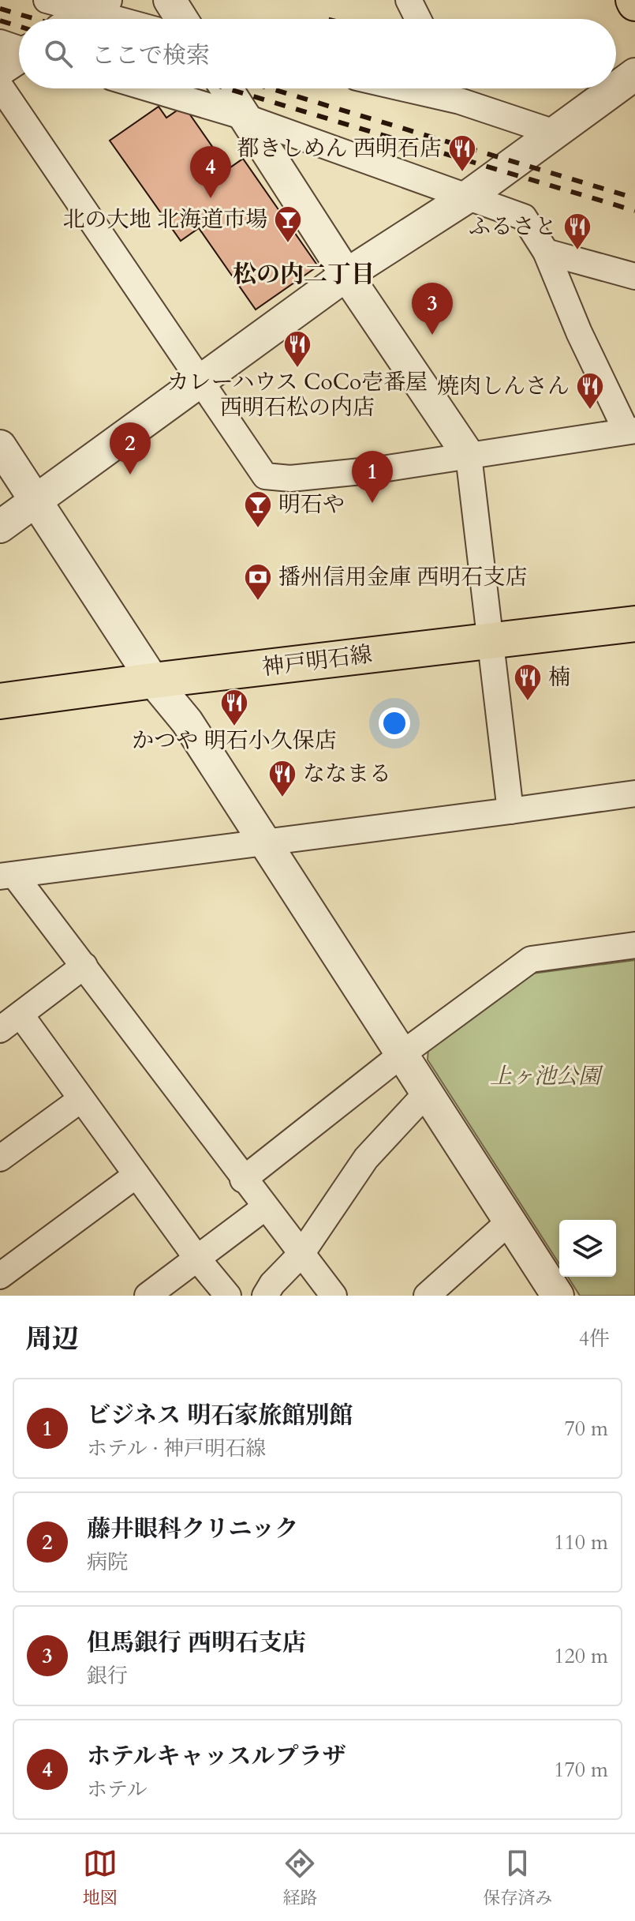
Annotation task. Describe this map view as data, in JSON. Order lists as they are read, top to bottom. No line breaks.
{"streets":{"main road":["神戸明石線"]},"districts":["松の内二丁目"],"parks":["上ヶ池公園"],"places":{"restaurant":["都きしめん 西明石店","ふるさと","カレーハウス CoCo壱番屋 西明石松の内店","焼肉しんさん","楠","かつや 明石小久保店","ななまる"],"bar":["北の大地 北海道市場","明石や"],"bank":["播州信用金庫 西明石支店"]},"page":{"search":"ここで検索","pins":["4","3","2","1"],"heading":["周辺","4件"],"list":[{"mark":"1","name":"ビジネス 明石家旅館別館","note":"ホテル · 神戸明石線","value":"70 m"},{"mark":"2","name":"藤井眼科クリニック","note":"病院","value":"110 m"},{"mark":"3","name":"但馬銀行 西明石支店","note":"銀行","value":"120 m"},{"mark":"4","name":"ホテルキャッスルプラザ","note":"ホテル","value":"170 m"}],"nav":["地図","経路","保存済み"]}}
